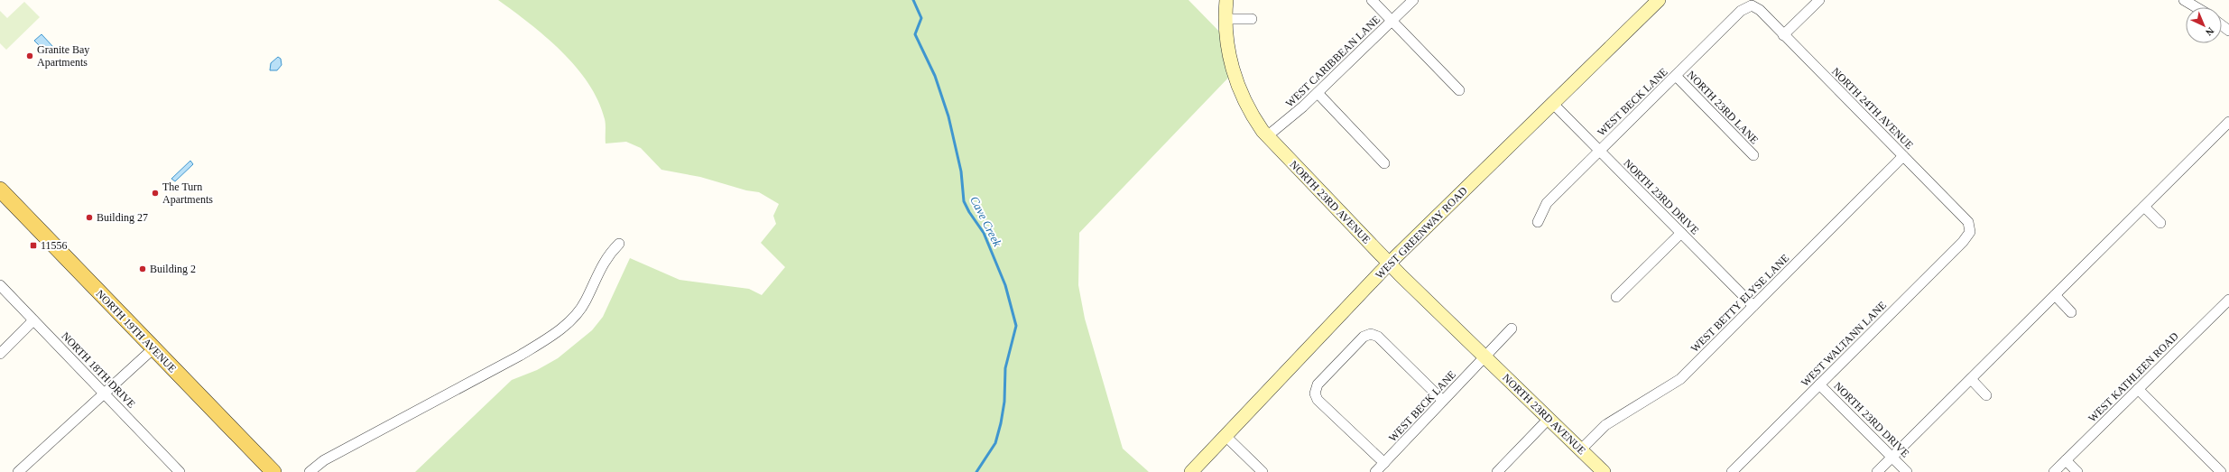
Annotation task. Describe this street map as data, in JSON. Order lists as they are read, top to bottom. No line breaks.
{"streets":{"main road":["NORTH 23RD AVENUE","WEST GREENWAY ROAD","NORTH 19TH AVENUE"],"street":["WEST CARIBBEAN LANE","WEST BECK LANE","NORTH 23RD LANE","NORTH 24TH AVENUE","NORTH 23RD DRIVE","WEST BETTY ELYSE LANE","WEST WALTANN LANE","NORTH 18TH DRIVE","WEST KATHLEEN ROAD"]},"crossings":[["WEST CARIBBEAN LANE","NORTH 23RD AVENUE"],["WEST BECK LANE","NORTH 23RD LANE"],["WEST BECK LANE","NORTH 24TH AVENUE"],["WEST BECK LANE","NORTH 23RD DRIVE"],["WEST BECK LANE","NORTH 23RD AVENUE"],["NORTH 24TH AVENUE","WEST BETTY ELYSE LANE"],["NORTH 24TH AVENUE","WEST WALTANN LANE"],["NORTH 23RD DRIVE","WEST GREENWAY ROAD"],["NORTH 23RD DRIVE","WEST BETTY ELYSE LANE"],["NORTH 23RD DRIVE","WEST WALTANN LANE"],["NORTH 23RD AVENUE","WEST GREENWAY ROAD"],["NORTH 23RD AVENUE","WEST BETTY ELYSE LANE"]],"water":["Cave Creek"],"places":{"other":["Granite Bay Apartments","The Turn Apartments","Building 27","Building 2"],"transit":["11556"]},"north":"bottom right"}
